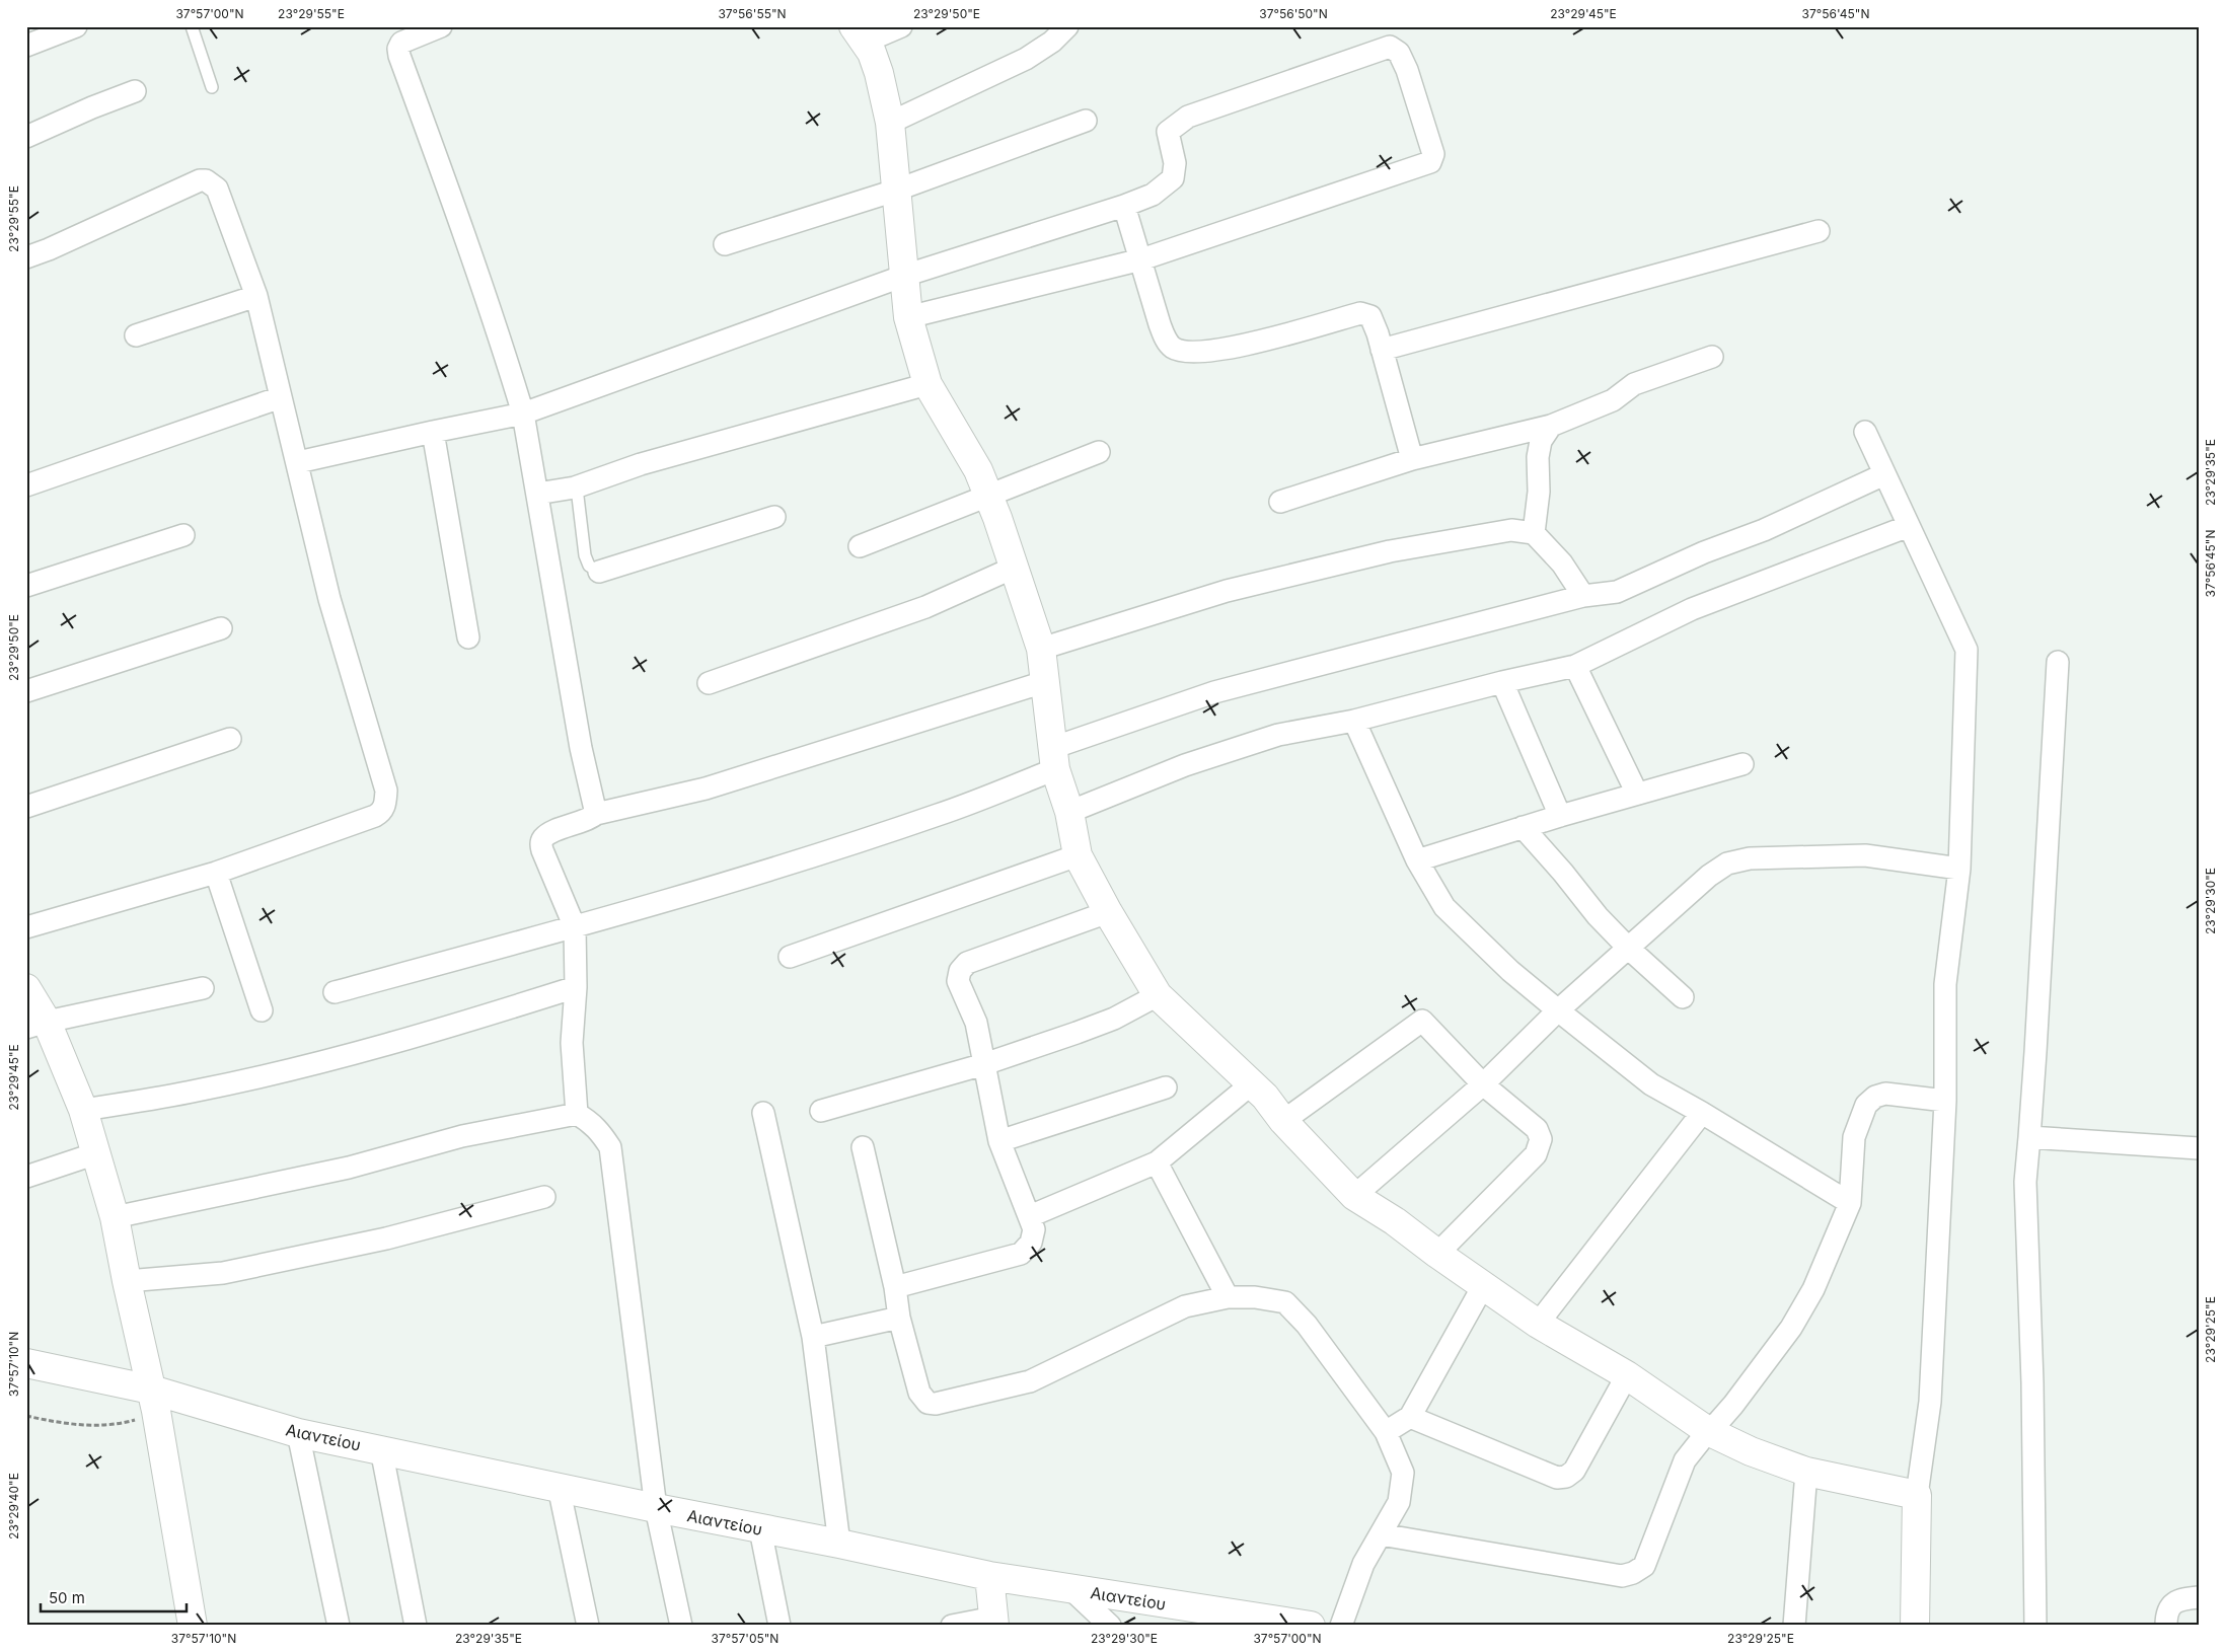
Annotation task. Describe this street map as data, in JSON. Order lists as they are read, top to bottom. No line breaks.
{"streets":{"street":["Αιαντείου"]},"scale_bar":"50 m","coordinates":["37°57'00\"N","23°29'55\"E","37°56'55\"N","23°29'50\"E","37°56'50\"N","23°29'45\"E","37°56'45\"N","23°29'35\"E","23°29'30\"E","23°29'25\"E","37°57'10\"N","23°29'40\"E","37°57'05\"N"]}
